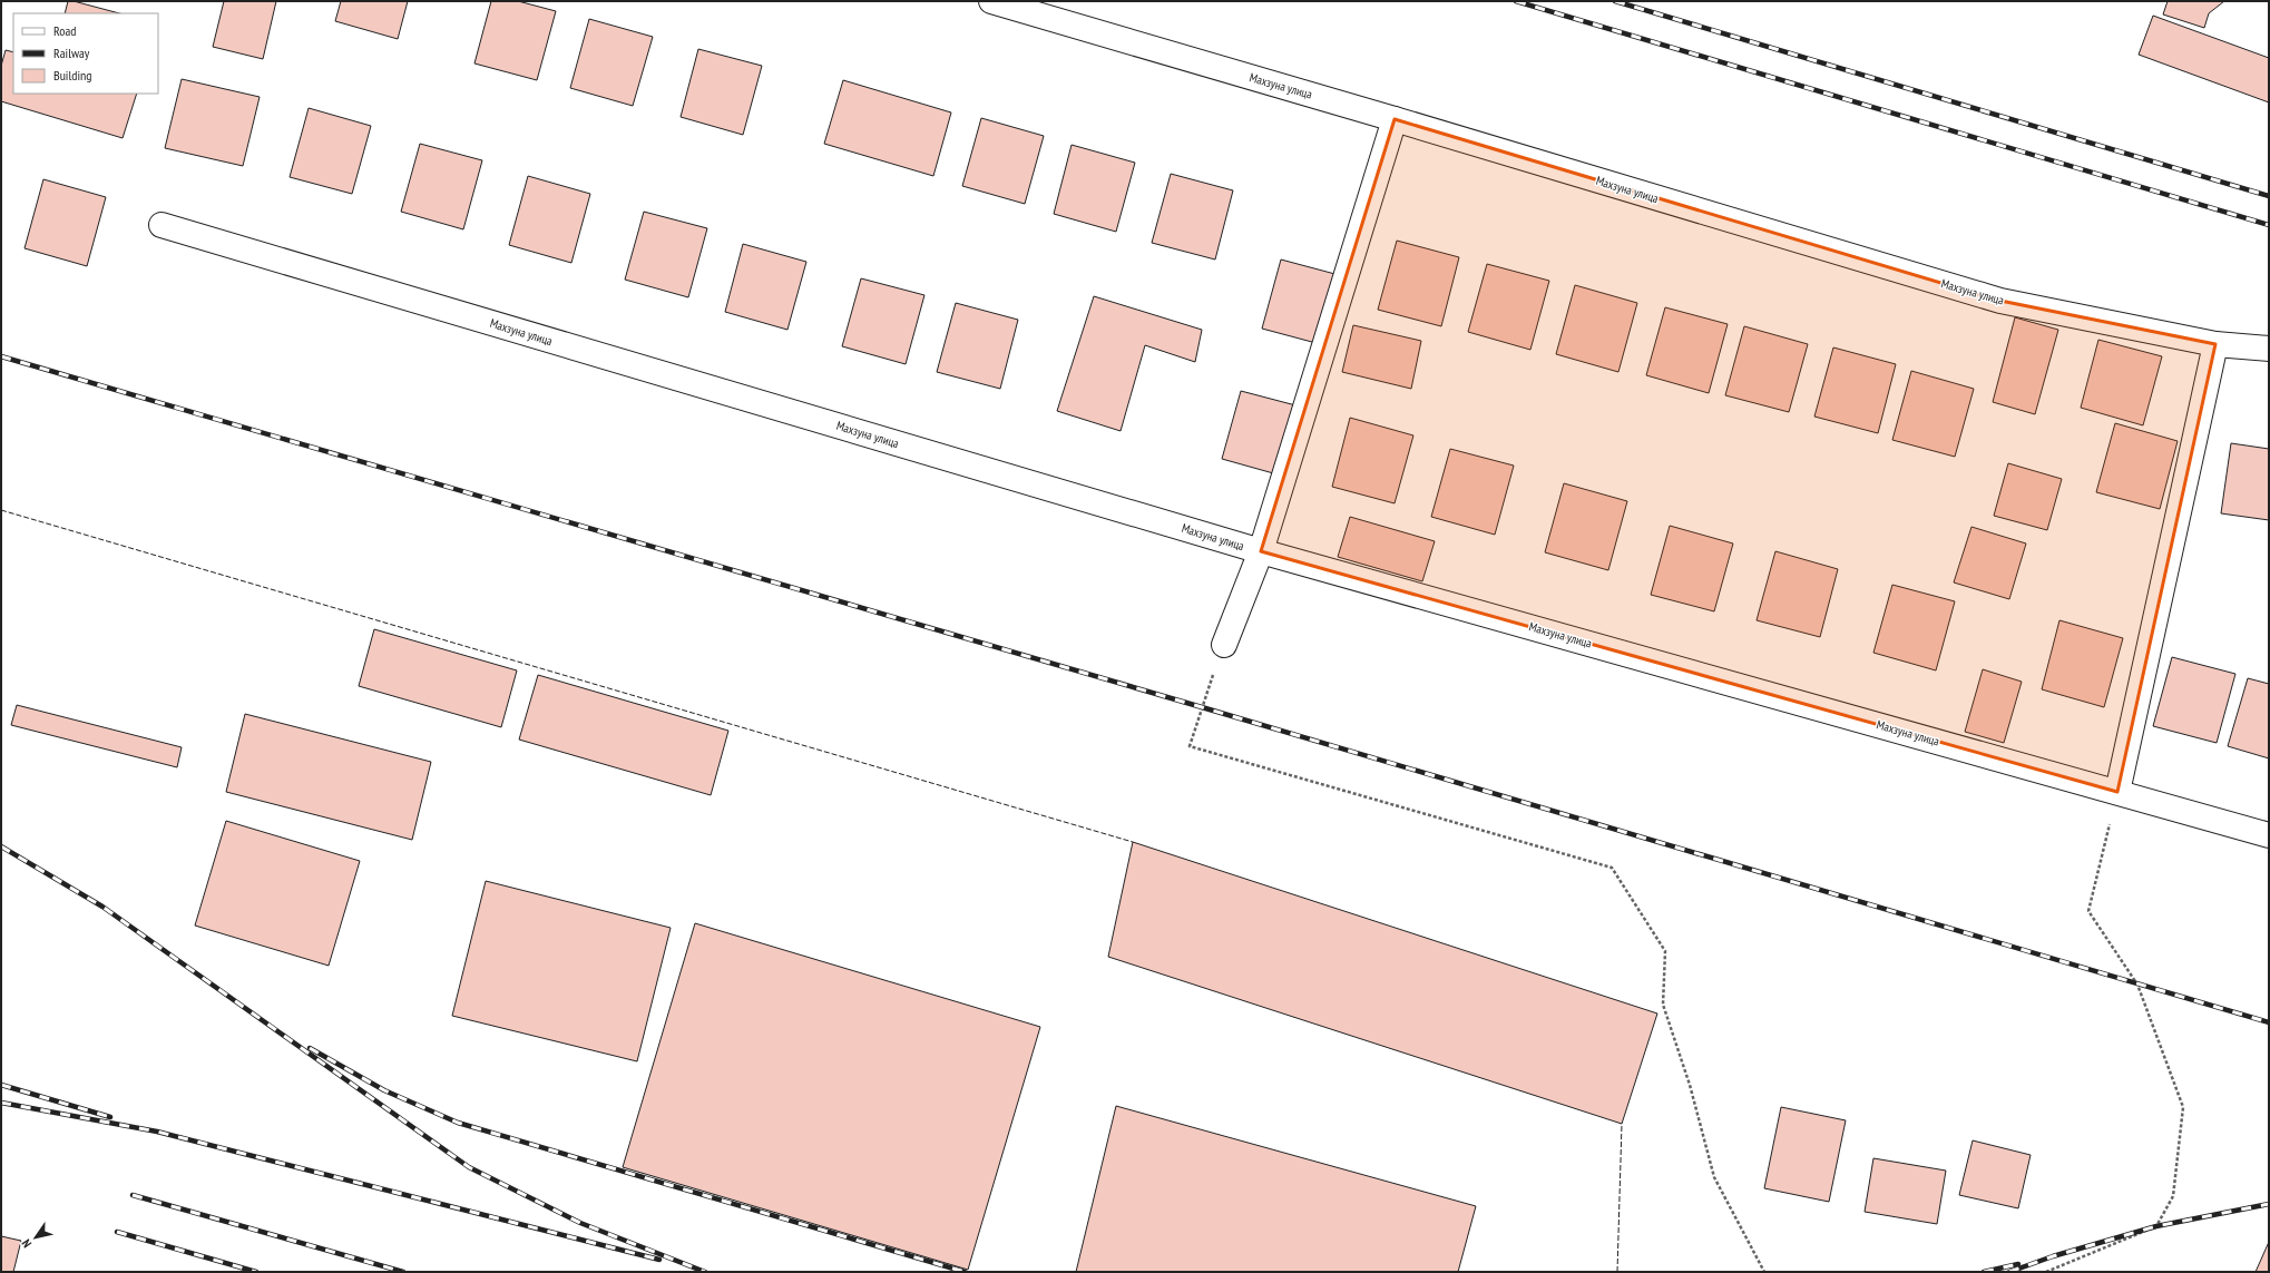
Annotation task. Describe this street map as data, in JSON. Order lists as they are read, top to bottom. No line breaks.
{"streets":{"street":["Махзуна улица"]},"legend":["Road","Railway","Building"],"north":"bottom left"}
